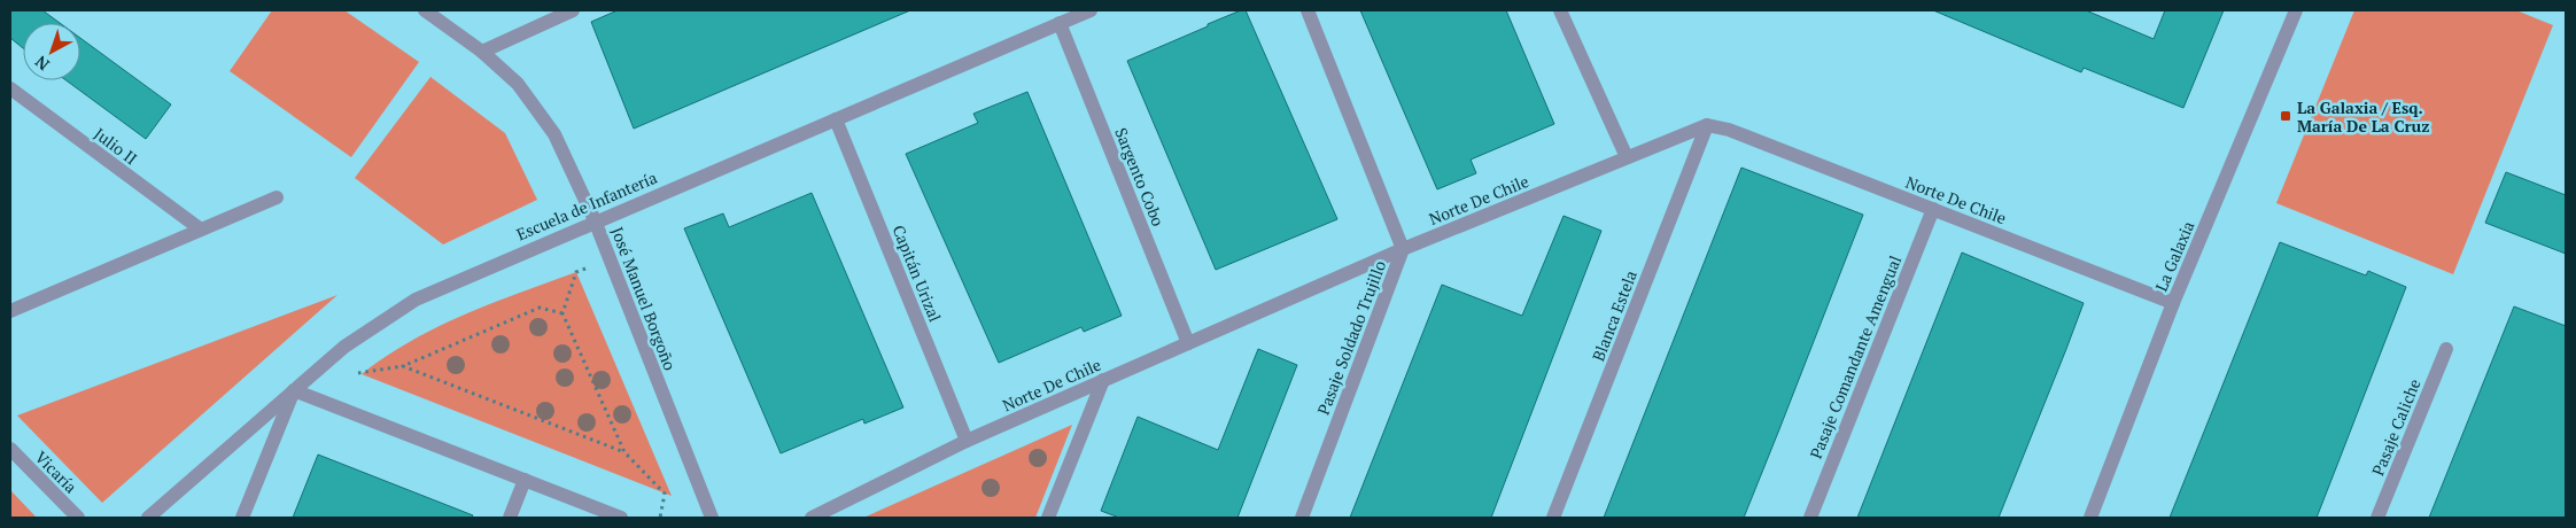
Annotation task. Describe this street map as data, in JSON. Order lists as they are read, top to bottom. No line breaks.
{"streets":{"street":["Julio II","Sargento Cobo","Norte De Chile","Escuela de Infantería","La Galaxia","Capitán Urizal","José Manuel Borgoño","Blanca Estela","Pasaje Soldado Trujillo","Pasaje Comandante Amengual","Pasaje Caliche","Vicaría"]},"crossings":[["Sargento Cobo","Norte De Chile"],["Sargento Cobo","Escuela de Infantería"],["Norte De Chile","La Galaxia"],["Norte De Chile","Capitán Urizal"],["Norte De Chile","Blanca Estela"],["Norte De Chile","Pasaje Soldado Trujillo"],["Norte De Chile","Pasaje Comandante Amengual"],["Escuela de Infantería","Capitán Urizal"],["Escuela de Infantería","José Manuel Borgoño"]],"places":{"transit":["La Galaxia / Esq. María De La Cruz"]},"north":"bottom left"}
